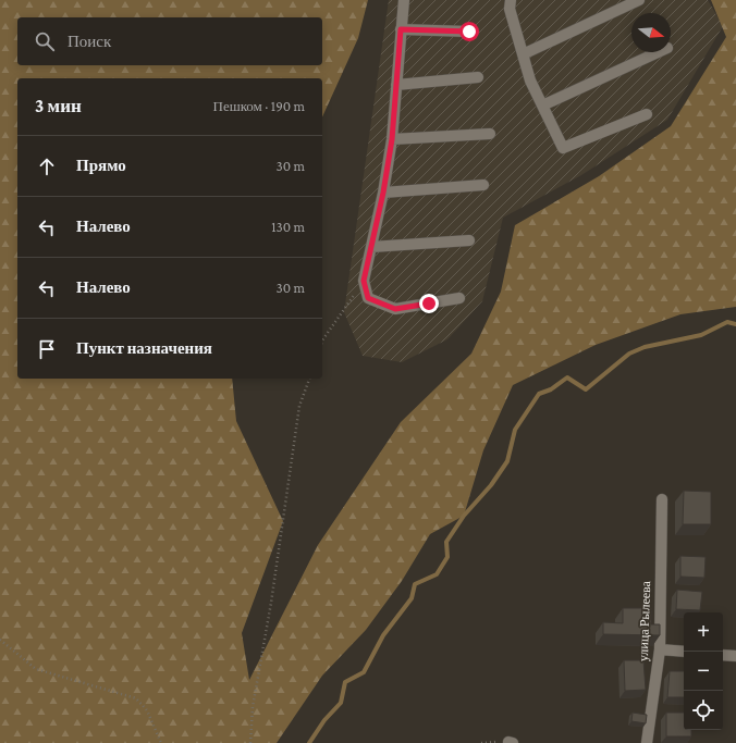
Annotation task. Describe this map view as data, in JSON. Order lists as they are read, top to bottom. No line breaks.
{"streets":{"street":["улица Рылеева"]},"north":"right","page":{"search":"Поиск","heading":["3 мин","Пешком · 190 m"],"list":[["Прямо","30 m"],["Налево","130 m"],["Налево","30 m"],"Пункт назначения"],"map_buttons":["+","−"]}}
